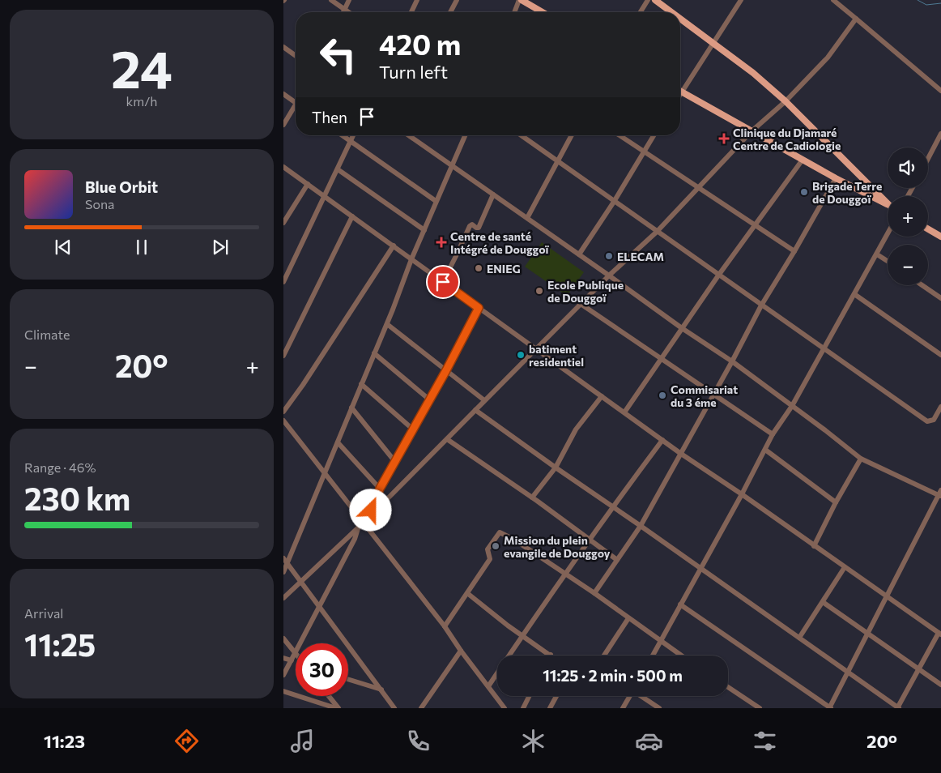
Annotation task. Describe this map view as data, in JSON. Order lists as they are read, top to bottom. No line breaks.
{"places":{"health":["Clinique du Djamaré Centre de Cadiologie","Centre de santé Intégré de Douggoï"],"other":["Brigade Terre de Douggoï","ELECAM","ENIEG","Ecole Publique de Douggoï","batiment residentiel","Commisariat du 3 éme","Mission du plein evangile de Douggoy"]},"page":{"tile":[["24","km/h"],"Climate",["Range · 46%","230 km"],["Arrival","11:25"]],"turn":["420 m","Turn left"],"then":"Then","map_buttons":["+","−"],"song":["Blue Orbit","Sona"],"heat":["−","20°","+"],"limit":"30","trip":"11:25 · 2 min · 500 m","tabs":["11:23","20°"]}}
